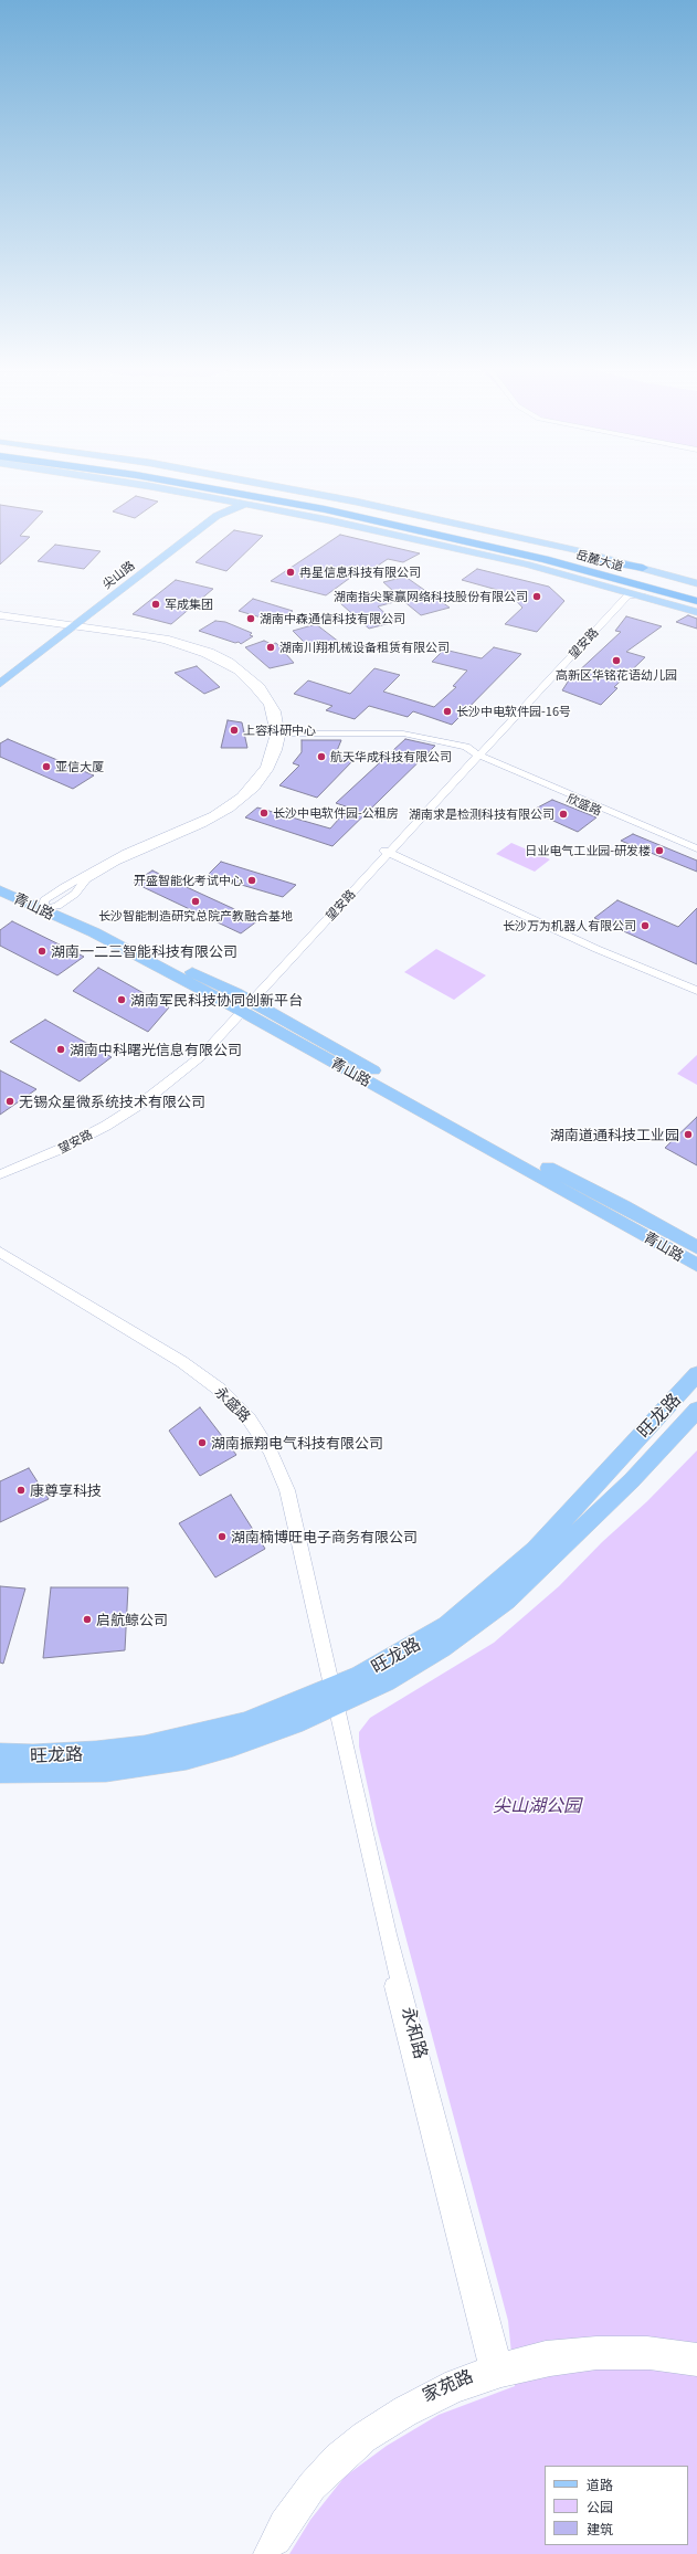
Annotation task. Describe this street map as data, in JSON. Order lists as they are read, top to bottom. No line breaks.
{"streets":{"highway":["岳麓大道"],"main road":["尖山路","青山路","旺龙路"],"street":["望安路","欣盛路","永盛路","永和路","家苑路"]},"crossings":[["望安路","欣盛路"],["望安路","青山路"],["永盛路","旺龙路"],["永盛路","永和路"],["旺龙路","永和路"],["永和路","家苑路"]],"parks":["尖山湖公园"],"places":["冉星信息科技有限公司","湖南指尖聚赢网络科技股份有限公司","军成集团","湖南中森通信科技有限公司","湖南川翔机械设备租赁有限公司","高新区华铭花语幼儿园","长沙中电软件园-16号","上容科研中心","航天华成科技有限公司","亚信大厦","长沙中电软件园-公租房","湖南求是检测科技有限公司","日业电气工业园-研发楼","开盛智能化考试中心","长沙智能制造研究总院产教融合基地","长沙万为机器人有限公司","湖南一二三智能科技有限公司","湖南军民科技协同创新平台","湖南中科曙光信息有限公司","无锡众星微系统技术有限公司","湖南道通科技工业园","湖南振翔电气科技有限公司","康尊享科技","湖南楠博旺电子商务有限公司","启航鲸公司"],"legend":["道路","公园","建筑"]}
